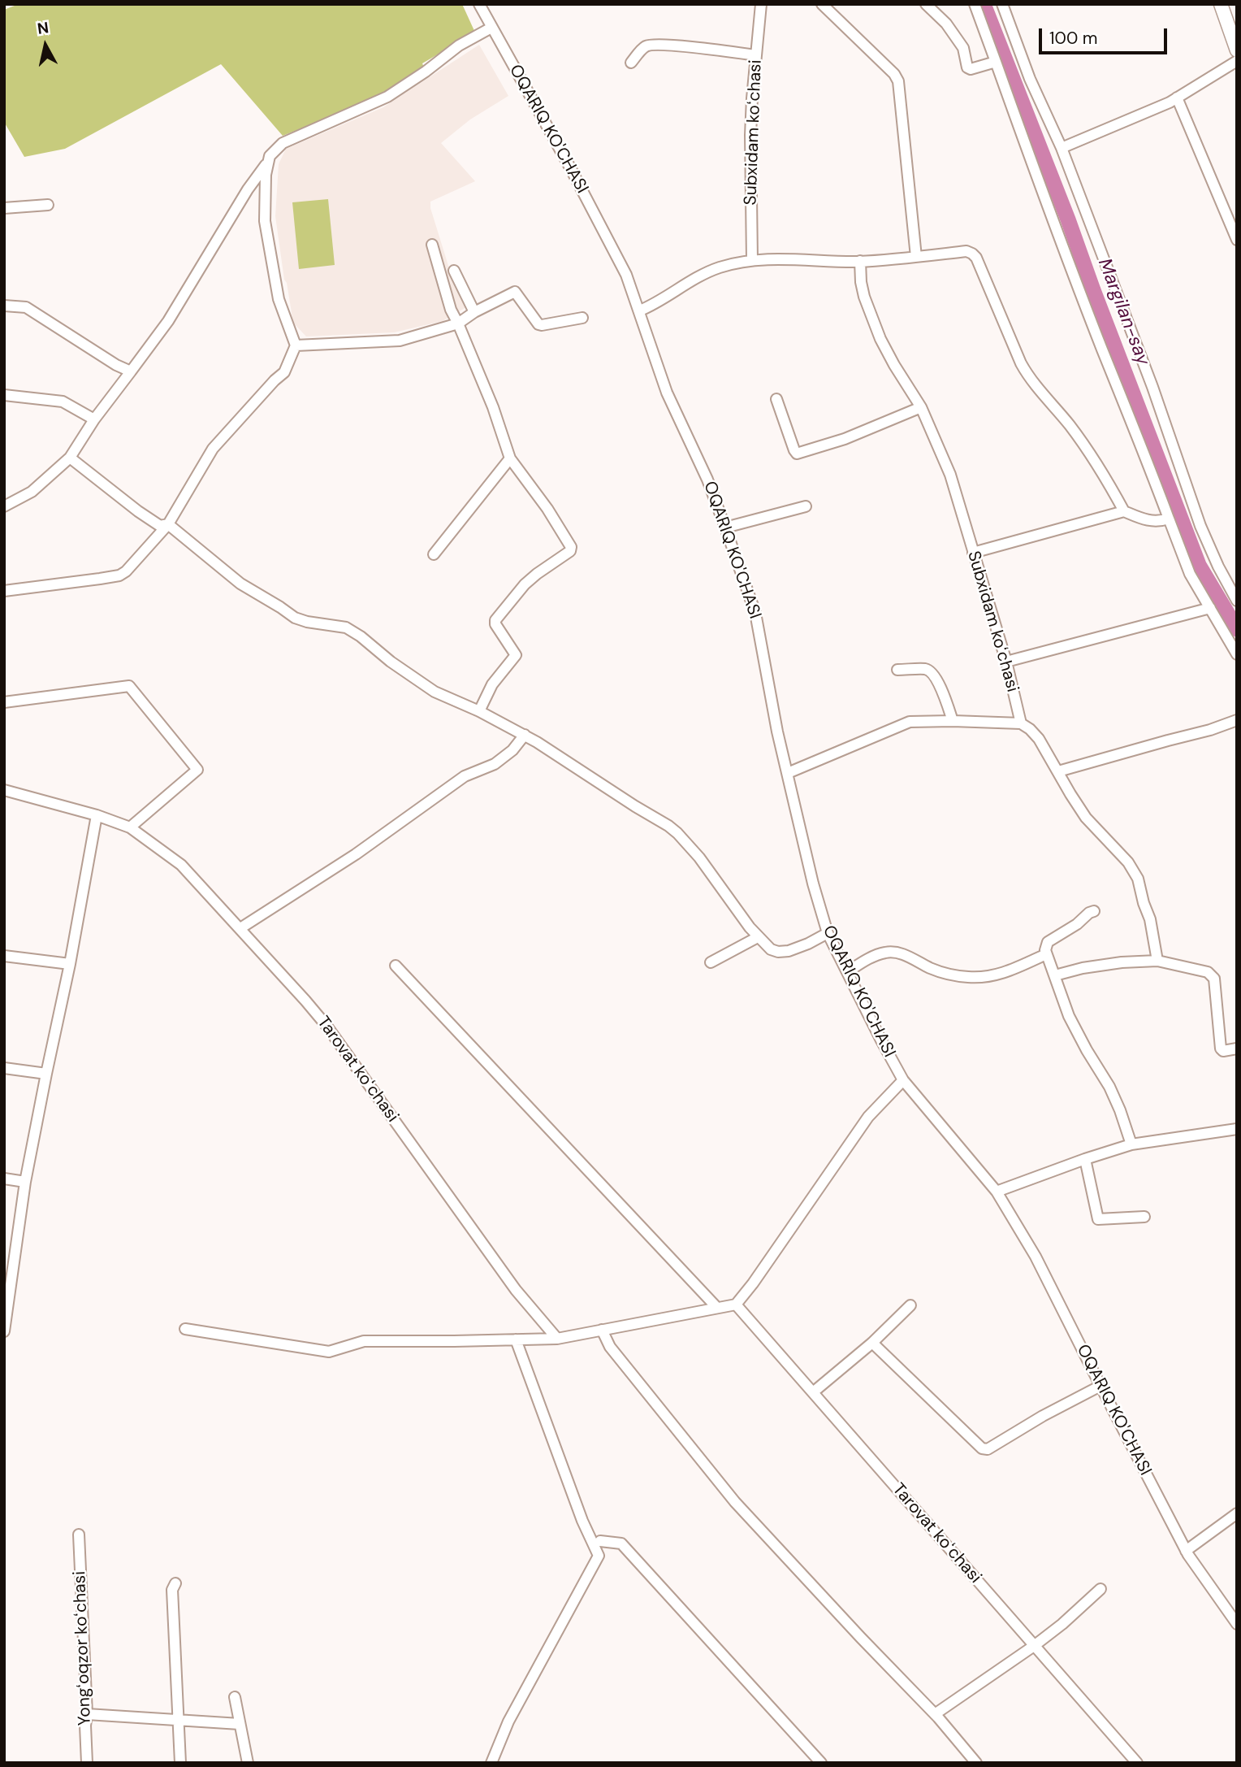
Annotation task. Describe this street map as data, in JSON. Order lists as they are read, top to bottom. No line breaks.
{"streets":{"street":["OQARIQ KO'CHASI","Subxidam koʻchasi","Tarovat koʻchasi","Yongʻoqzor koʻchasi"]},"water":["Margilan-say"],"scale_bar":"100 m","north":"top"}
